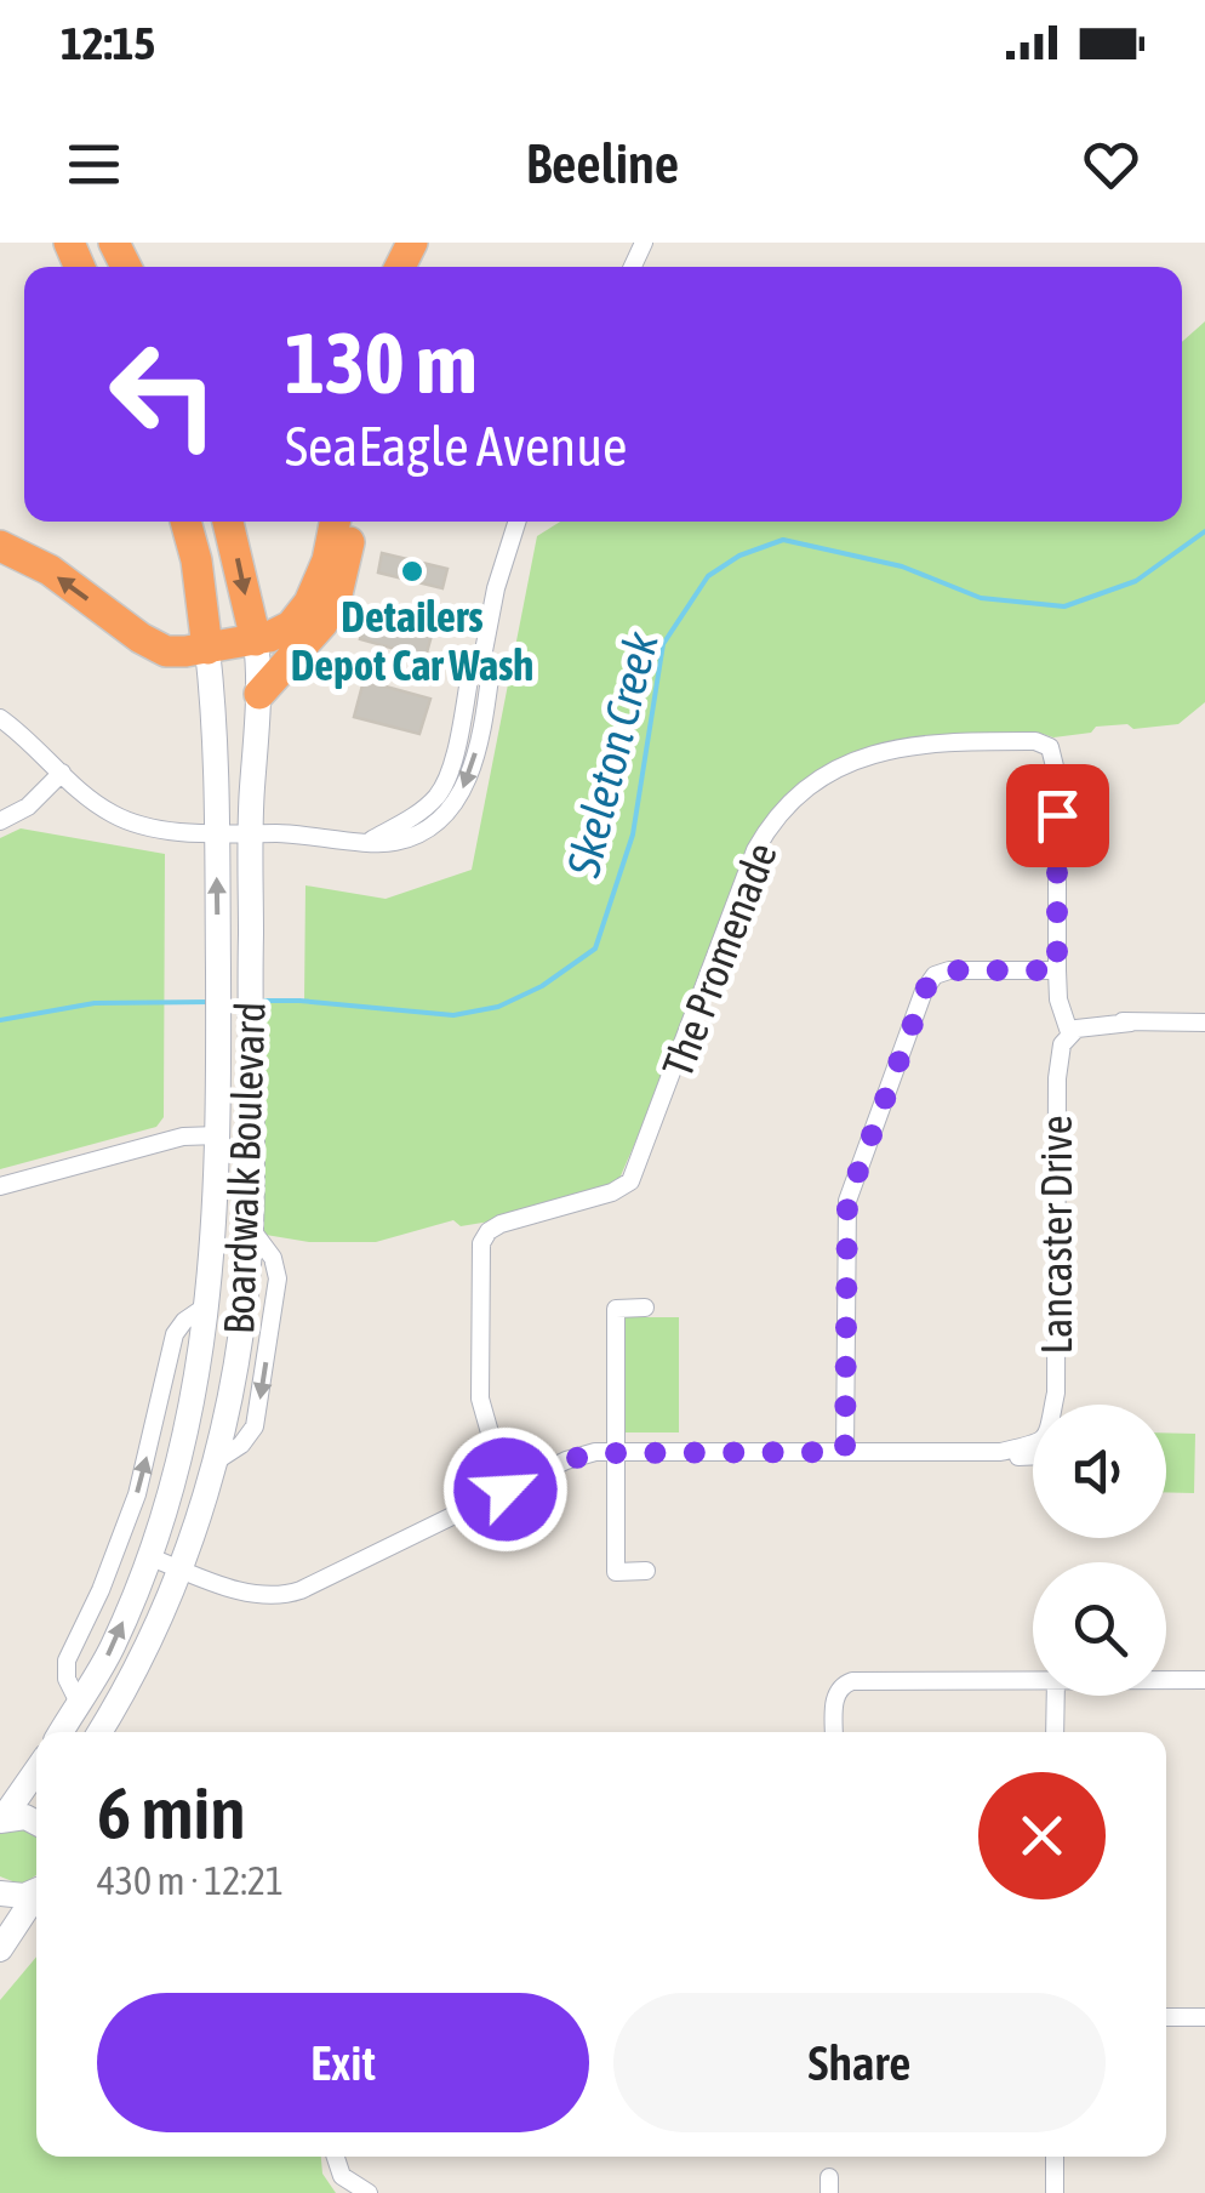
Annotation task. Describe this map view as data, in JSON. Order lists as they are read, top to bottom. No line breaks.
{"streets":{"main road":["Boardwalk Boulevard"],"street":["The Promenade","Lancaster Drive"]},"crossings":[["The Promenade","Lancaster Drive"],["Boardwalk Boulevard","Lancaster Drive"]],"water":["Skeleton Creek"],"places":["Detailers Depot Car Wash"],"page":{"status":"12:15","header":"Beeline","turn":["130 m","SeaEagle Avenue"],"heading":["6 min","430 m · 12:21"],"buttons":["Exit","Share"]}}
